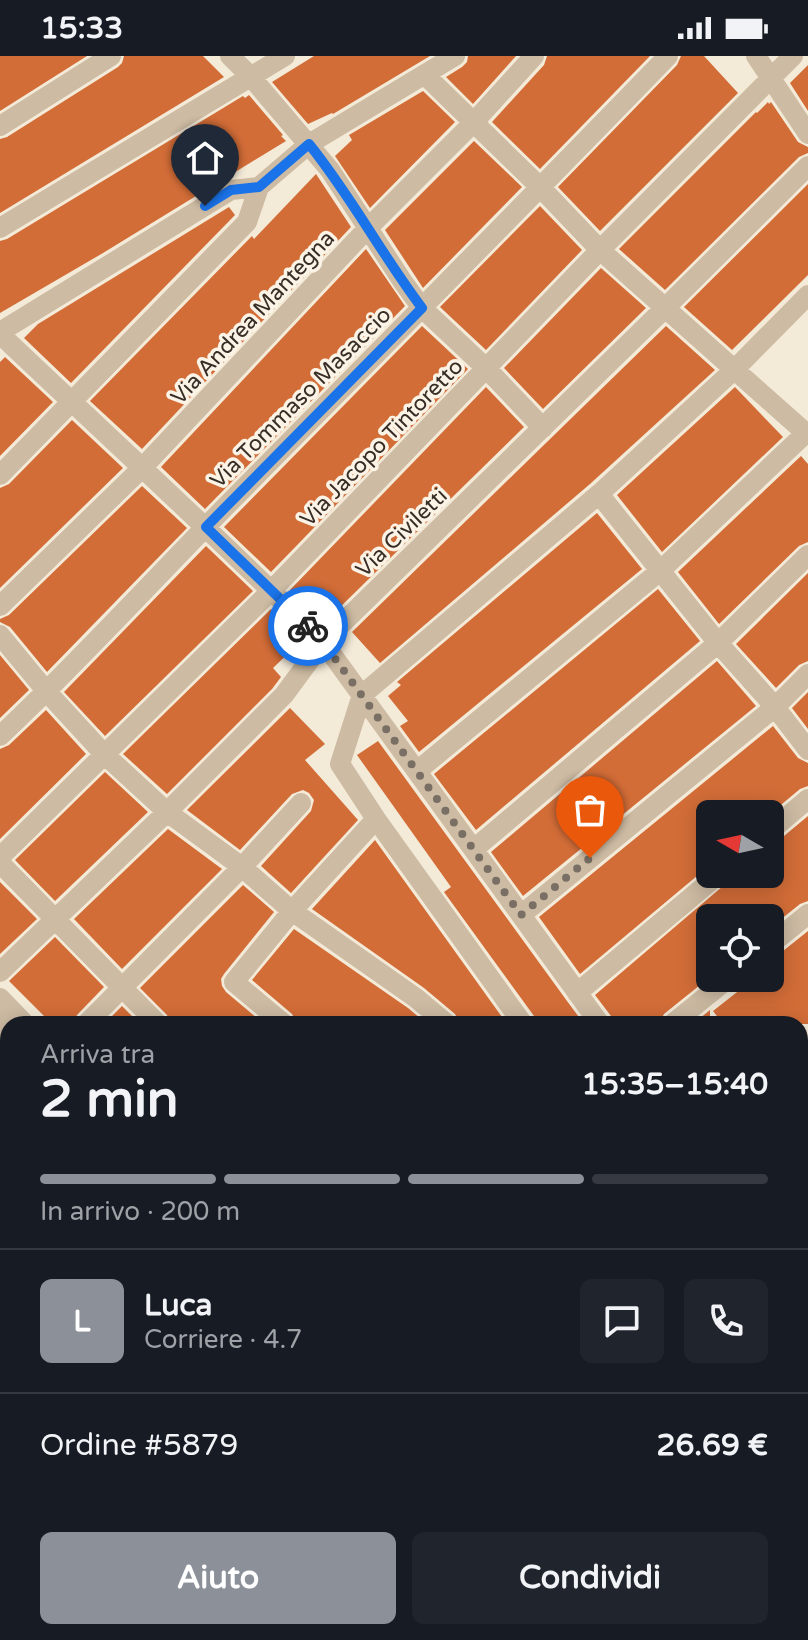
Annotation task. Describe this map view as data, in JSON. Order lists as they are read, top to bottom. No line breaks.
{"streets":{"street":["Via Andrea Mantegna","Via Tommaso Masaccio","Via Jacopo Tintoretto","Via Civiletti"]},"north":"left","page":{"status":"15:33","heading":["2 min","Arriva tra","15:35–15:40"],"panel":["Luca","Corriere · 4.7","Ordine #5879","26.69 €"],"bar":"In arrivo · 200 m","round":"L","buttons":["Aiuto","Condividi"]}}
